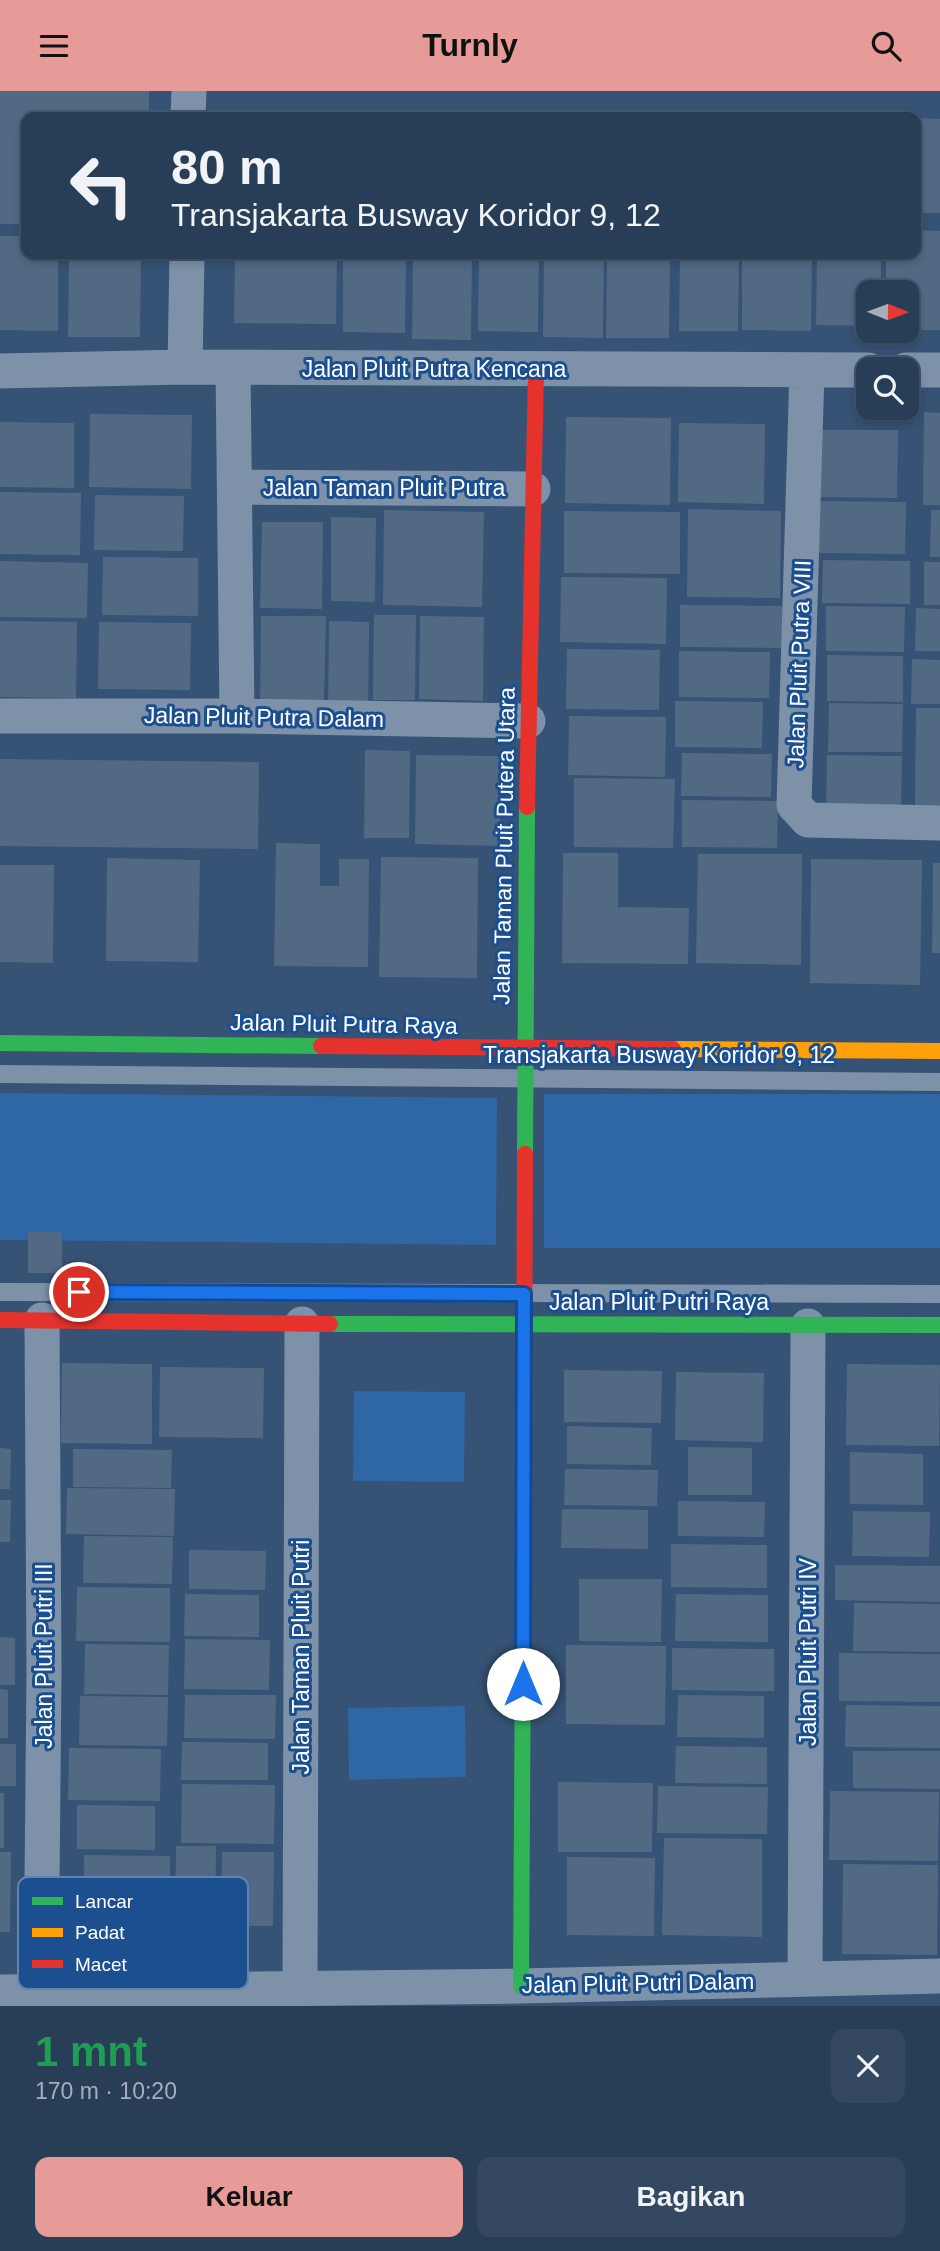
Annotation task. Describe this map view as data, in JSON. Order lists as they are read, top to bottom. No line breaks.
{"streets":{"street":["Jalan Pluit Putra Kencana","Jalan Taman Pluit Putra","Jalan Pluit Putra VIII","Jalan Pluit Putra Dalam","Jalan Taman Pluit Putera Utara","Jalan Pluit Putra Raya","Jalan Pluit Putri Raya","Jalan Pluit Putri IV","Jalan Pluit Putri III","Jalan Taman Pluit Putri","Jalan Pluit Putri Dalam"],"lane":["Transjakarta Busway Koridor 9, 12"]},"crossings":[["Jalan Pluit Putra Kencana","Jalan Pluit Putra VIII"],["Jalan Pluit Putra Kencana","Jalan Taman Pluit Putera Utara"],["Jalan Taman Pluit Putra","Jalan Taman Pluit Putera Utara"],["Jalan Pluit Putra Dalam","Jalan Taman Pluit Putera Utara"],["Jalan Taman Pluit Putera Utara","Jalan Pluit Putra Raya"],["Jalan Taman Pluit Putera Utara","Transjakarta Busway Koridor 9, 12"],["Jalan Taman Pluit Putera Utara","Jalan Pluit Putri Raya"],["Jalan Pluit Putri Raya","Jalan Pluit Putri IV"],["Jalan Pluit Putri Raya","Jalan Pluit Putri III"],["Jalan Pluit Putri Raya","Jalan Taman Pluit Putri"],["Jalan Pluit Putri IV","Jalan Pluit Putri Dalam"],["Jalan Taman Pluit Putri","Jalan Pluit Putri Dalam"]],"legend":["Lancar","Padat","Macet"],"north":"right","page":{"header":"Turnly","turn":["80 m","Transjakarta Busway Koridor 9, 12"],"heading":["1 mnt","170 m · 10:20"],"buttons":["Keluar","Bagikan"]}}
